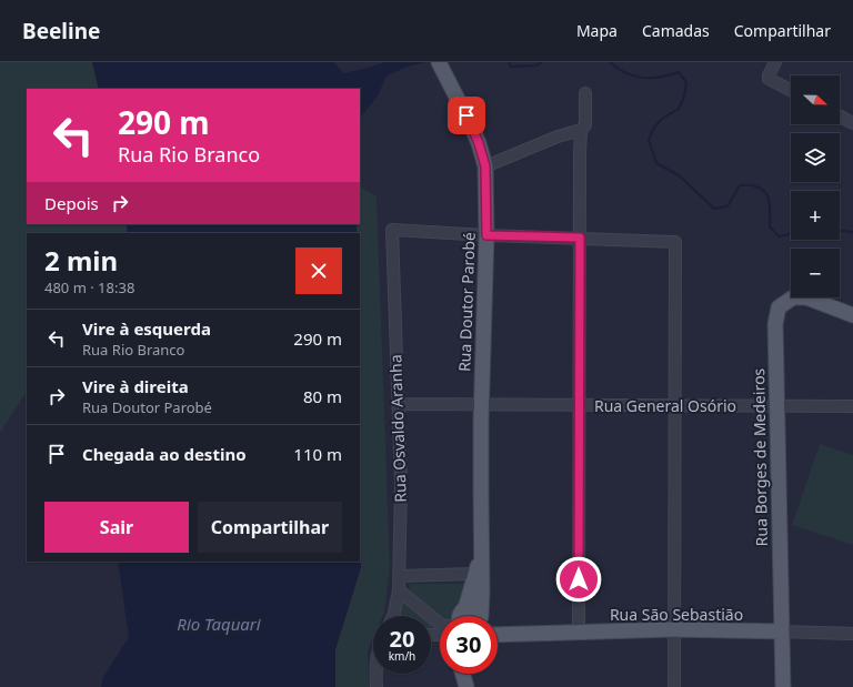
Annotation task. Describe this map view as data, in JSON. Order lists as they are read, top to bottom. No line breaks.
{"streets":{"main road":["Rua Doutor Parobé","Rua Borges de Medeiros","Rua São Sebastião"],"street":["Rua General Osório","Rua Osvaldo Aranha"]},"crossings":[["Rua Doutor Parobé","Rua General Osório"],["Rua Doutor Parobé","Rua Osvaldo Aranha"],["Rua General Osório","Rua Osvaldo Aranha"],["Rua General Osório","Rua Borges de Medeiros"],["Rua Borges de Medeiros","Rua São Sebastião"]],"water":["Rio Taquari"],"north":"right","page":{"header":"Beeline","nav":["Mapa","Camadas","Compartilhar"],"map_buttons":["+","−"],"turn":["290 m","Rua Rio Branco"],"then":"Depois","heading":["2 min","480 m · 18:38"],"list":[{"name":"Vire à esquerda","note":"Rua Rio Branco","value":"290 m"},{"name":"Vire à direita","note":"Rua Doutor Parobé","value":"80 m"},{"name":"Chegada ao destino","value":"110 m"}],"buttons":["Sair","Compartilhar"],"speed":"20 km/h","limit":"30"}}
